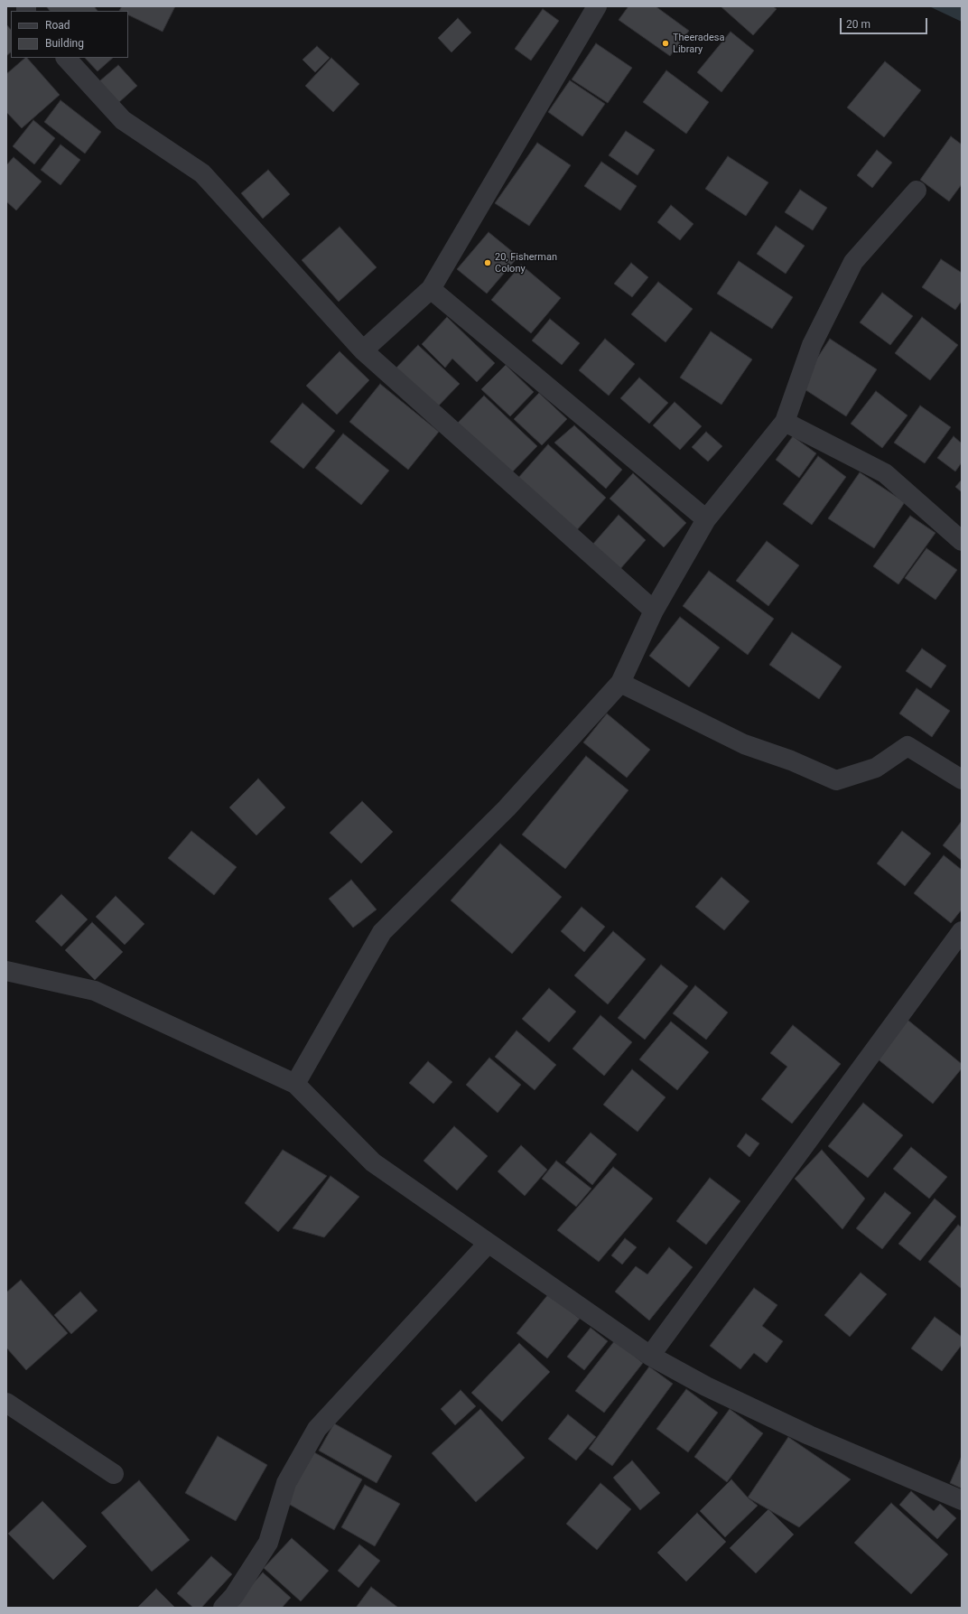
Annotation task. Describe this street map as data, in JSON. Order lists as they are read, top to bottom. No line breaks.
{"places":["Theeradesa Library","20, Fisherman Colony"],"legend":["Road","Building"],"scale_bar":"20 m"}
